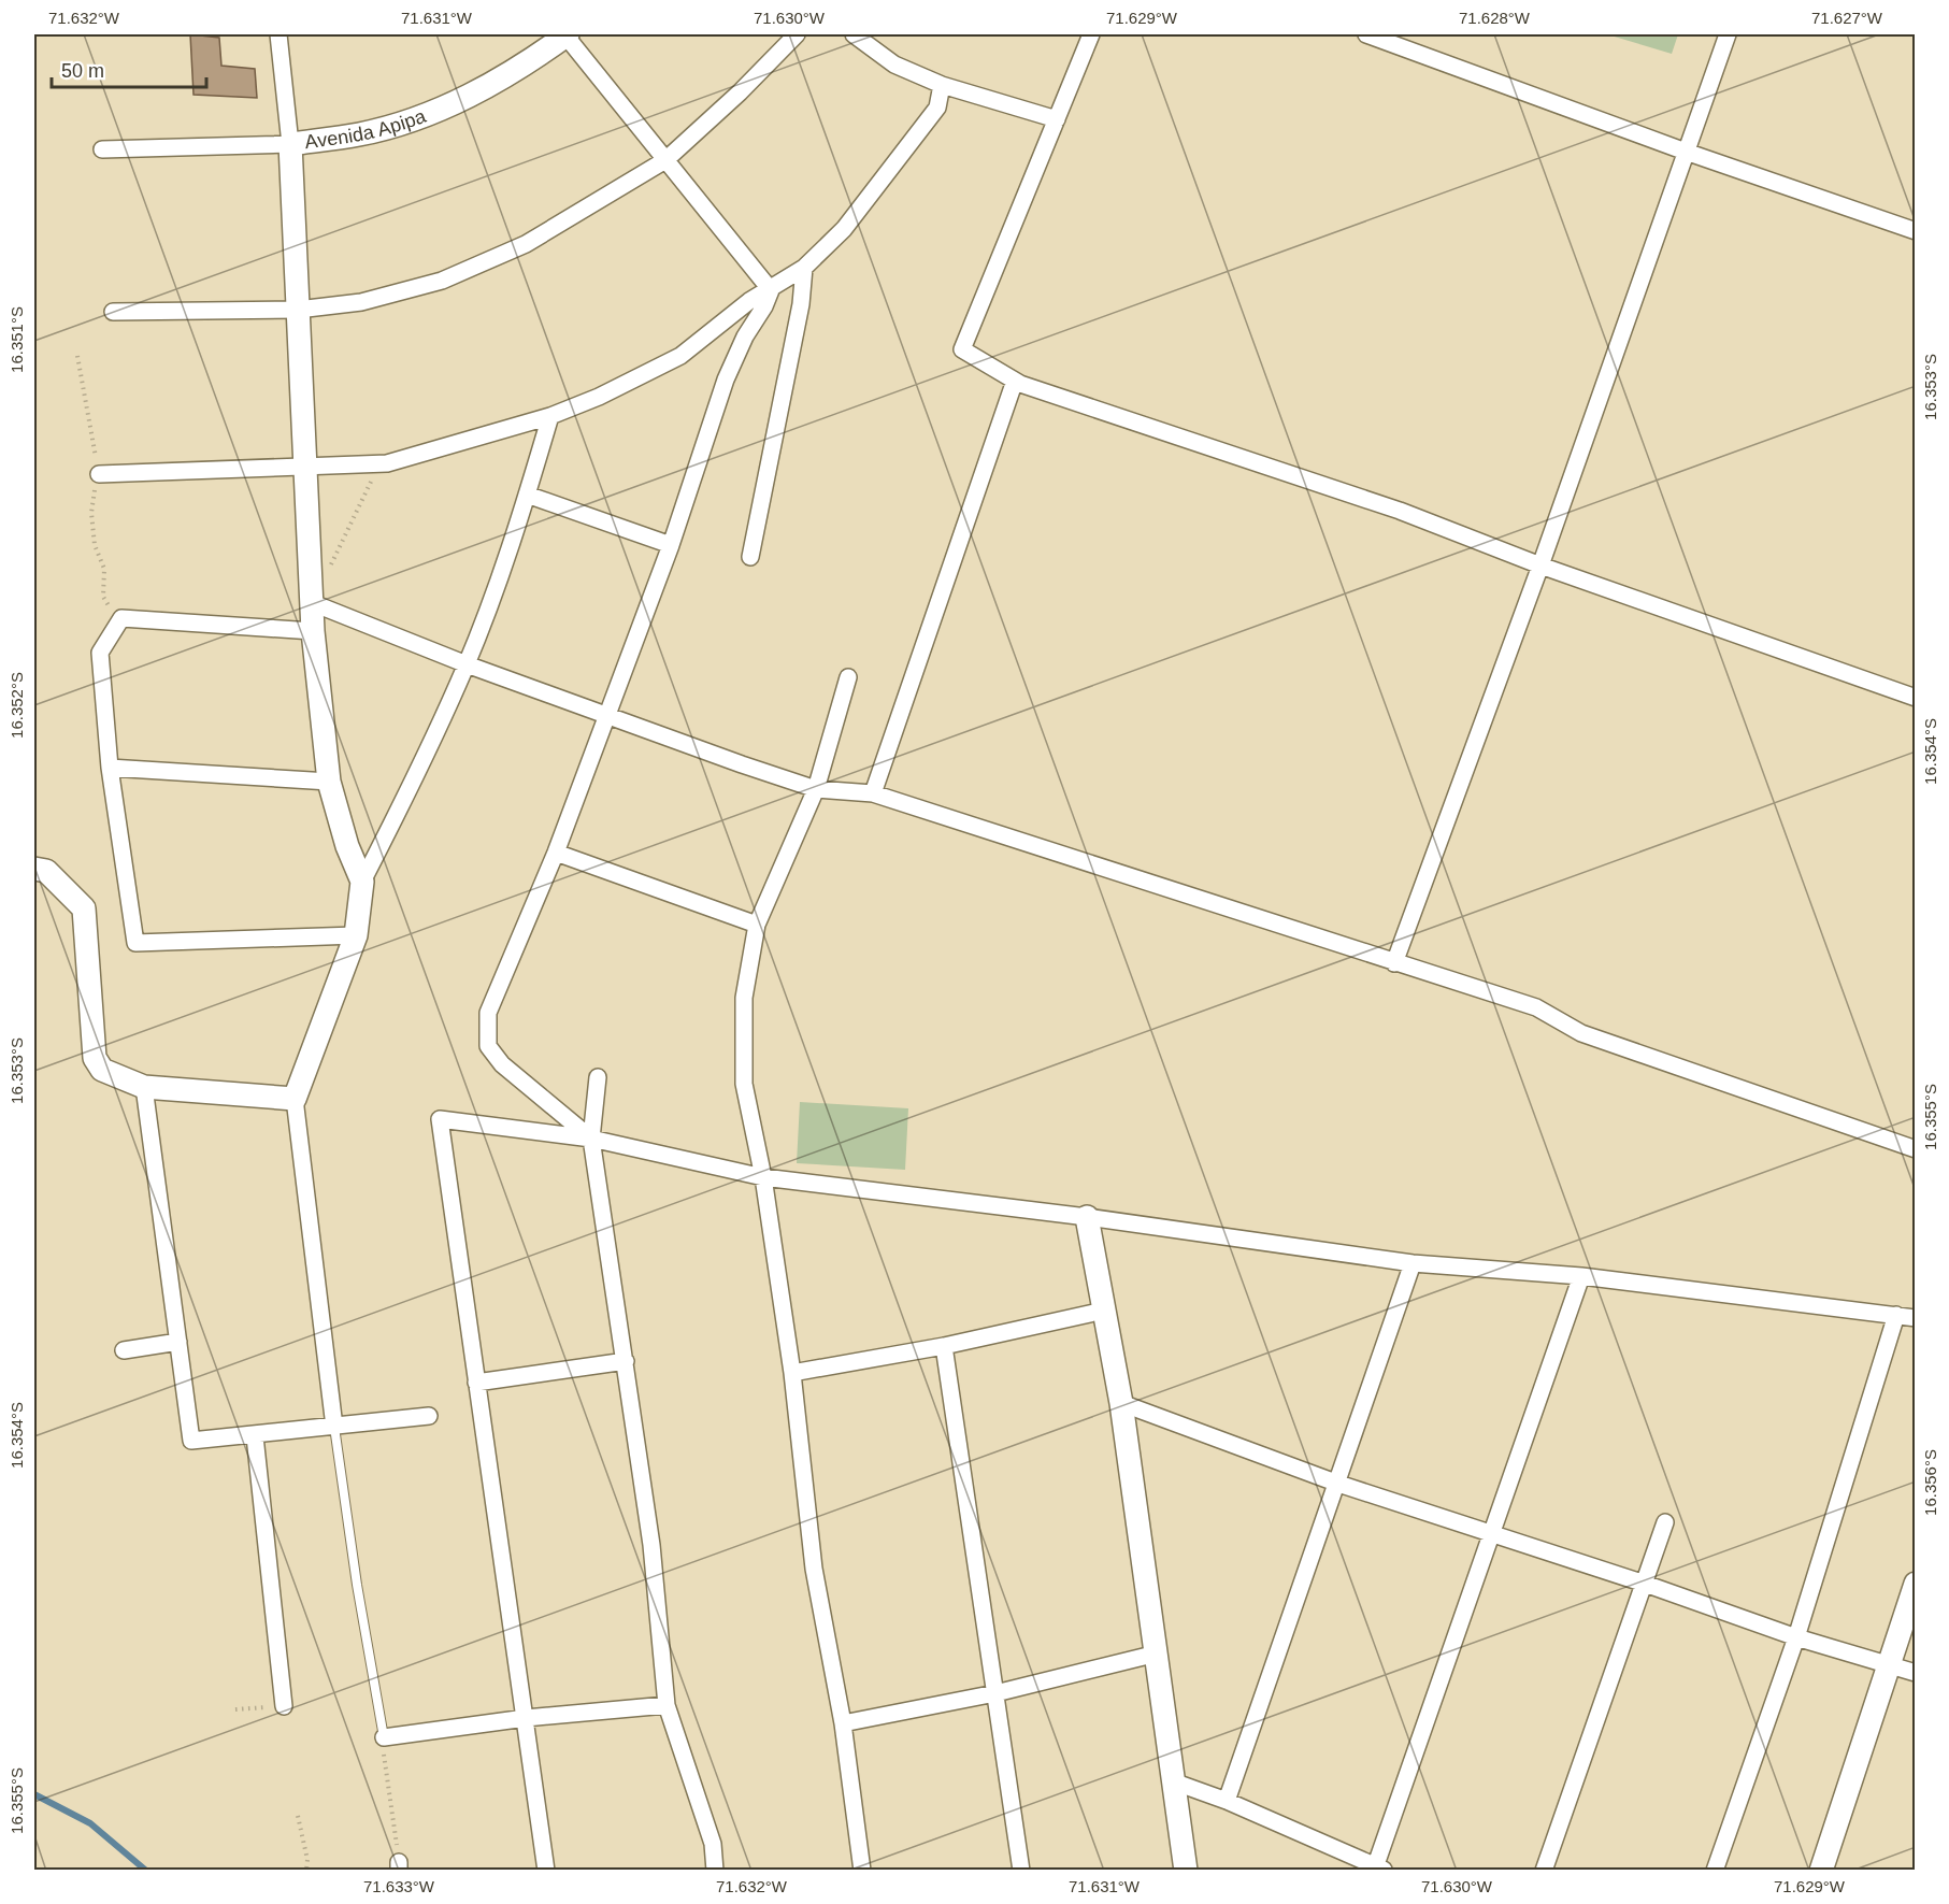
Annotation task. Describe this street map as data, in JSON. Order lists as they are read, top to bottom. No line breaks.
{"streets":{"street":["Avenida Apipa"]},"scale_bar":"50 m","coordinates":["71.632°W","71.631°W","71.630°W","71.629°W","71.628°W","71.627°W","16.351°S","16.353°S","16.352°S","16.354°S","16.355°S","16.356°S","71.633°W"]}
